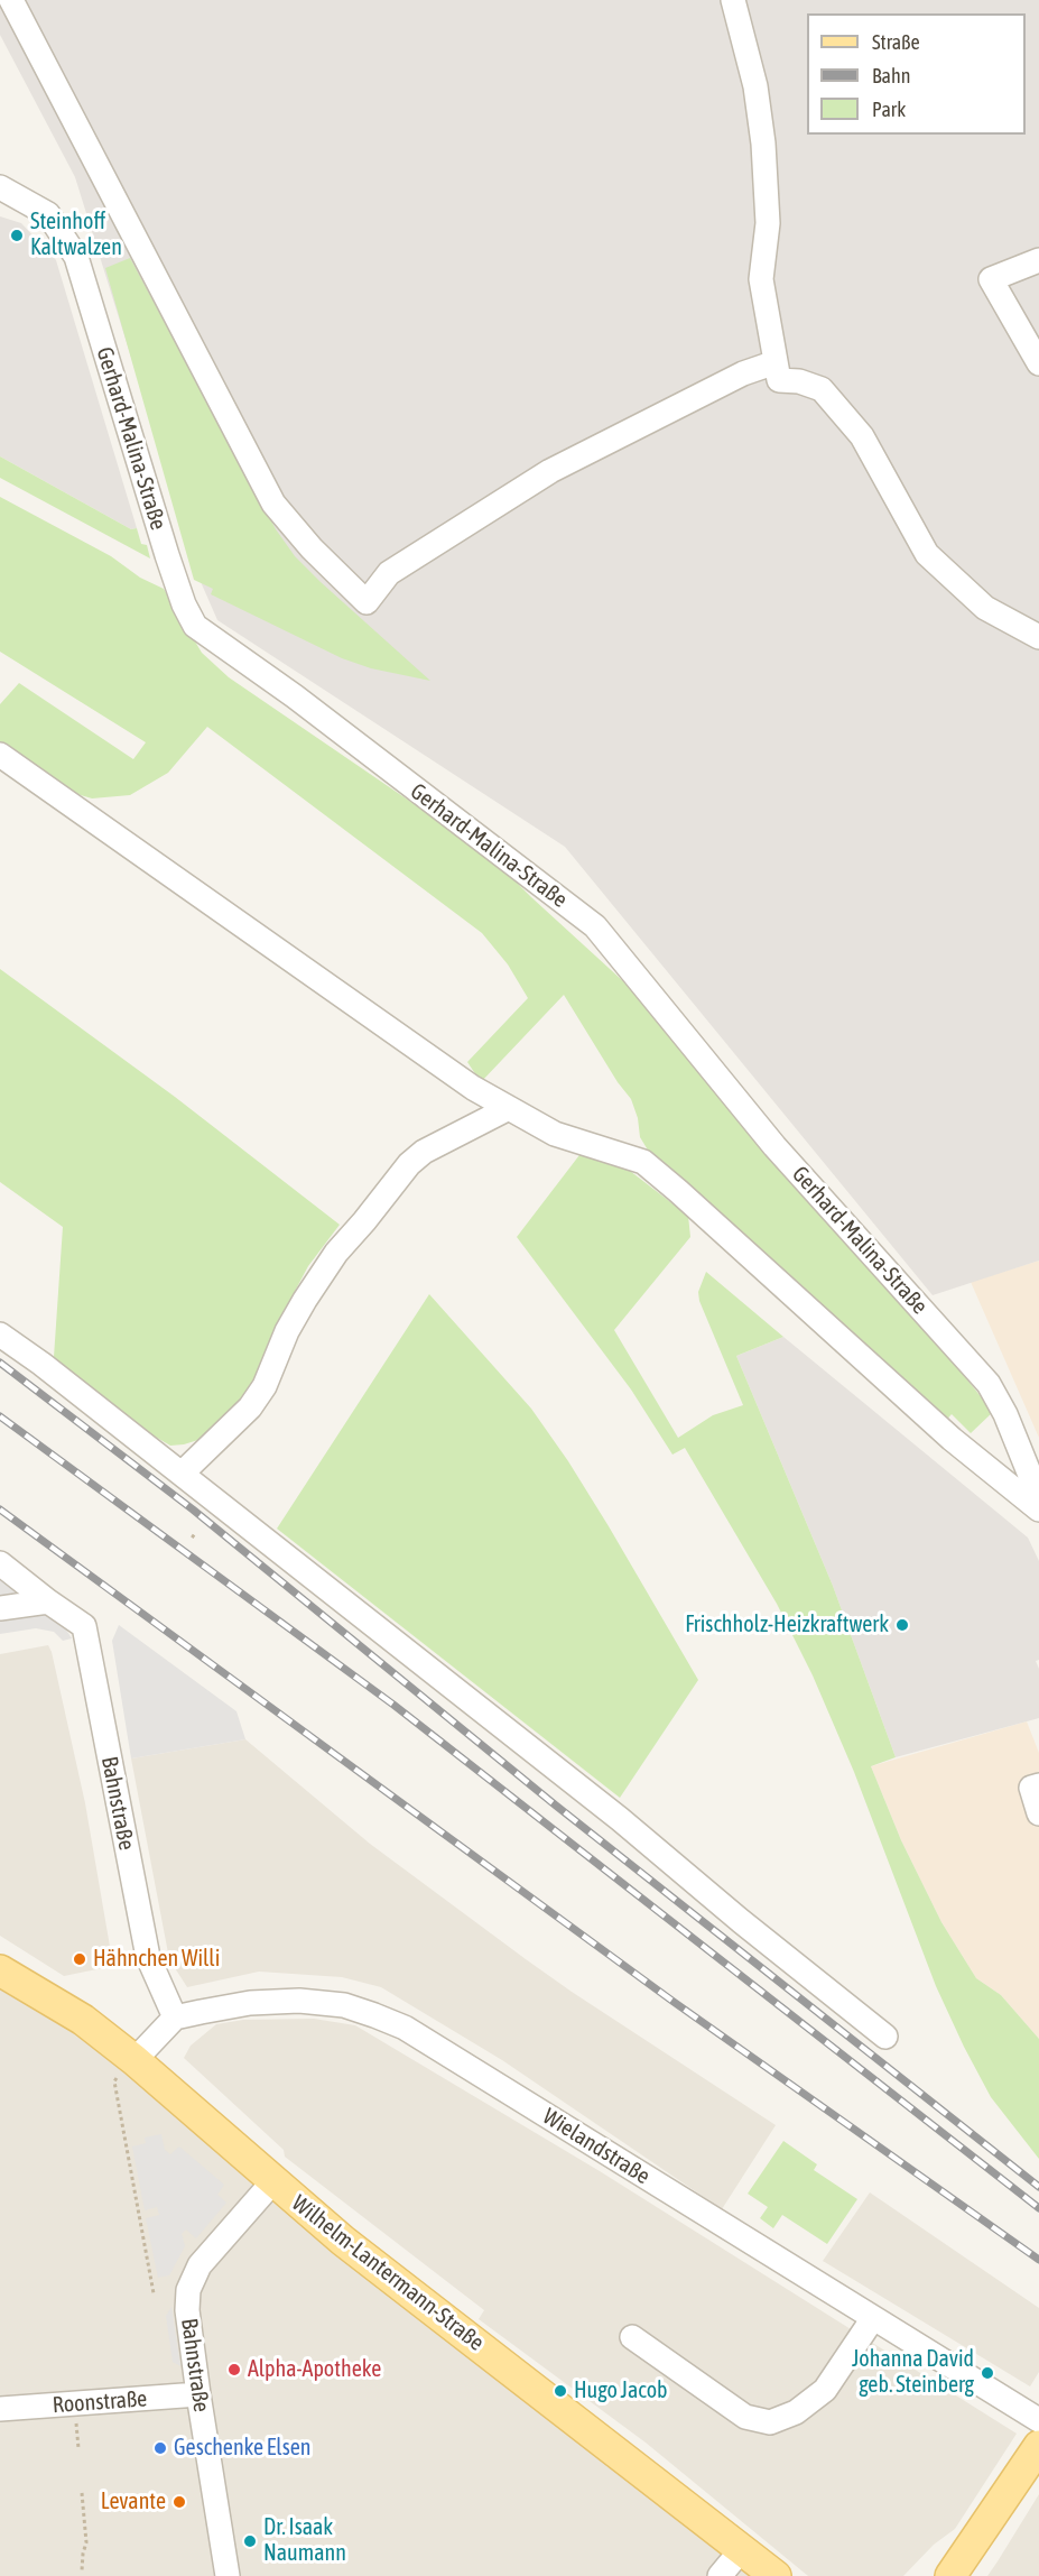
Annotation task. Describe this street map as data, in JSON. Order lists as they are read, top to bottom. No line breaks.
{"streets":{"main road":["Wilhelm-Lantermann-Straße"],"street":["Gerhard-Malina-Straße","Bahnstraße","Wielandstraße","Roonstraße"]},"crossings":[["Bahnstraße","Wielandstraße"],["Bahnstraße","Wilhelm-Lantermann-Straße"],["Bahnstraße","Roonstraße"]],"places":["Steinhoff Kaltwalzen","Frischholz-Heizkraftwerk","Hähnchen Willi","Alpha-Apotheke","Johanna David geb. Steinberg","Hugo Jacob","Geschenke Elsen","Levante","Dr. Isaak Naumann"],"legend":["Straße","Bahn","Park"]}
